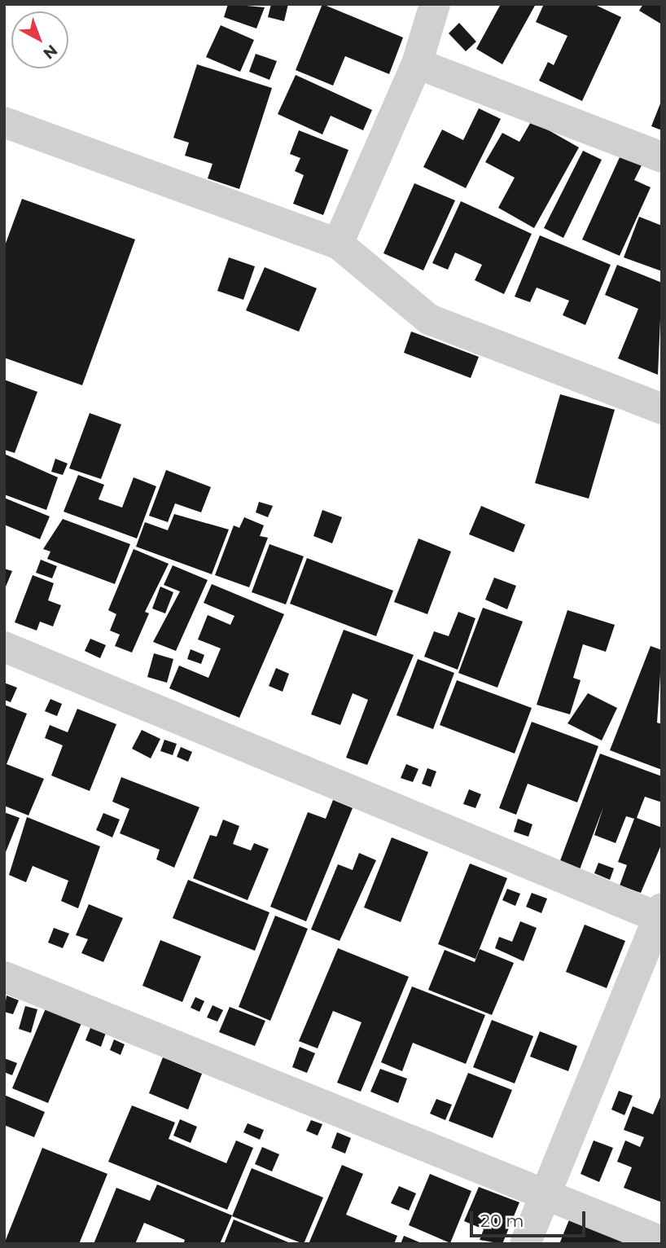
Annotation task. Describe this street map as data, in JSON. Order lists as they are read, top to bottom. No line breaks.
{"scale_bar":"20 m","north":"bottom right"}
